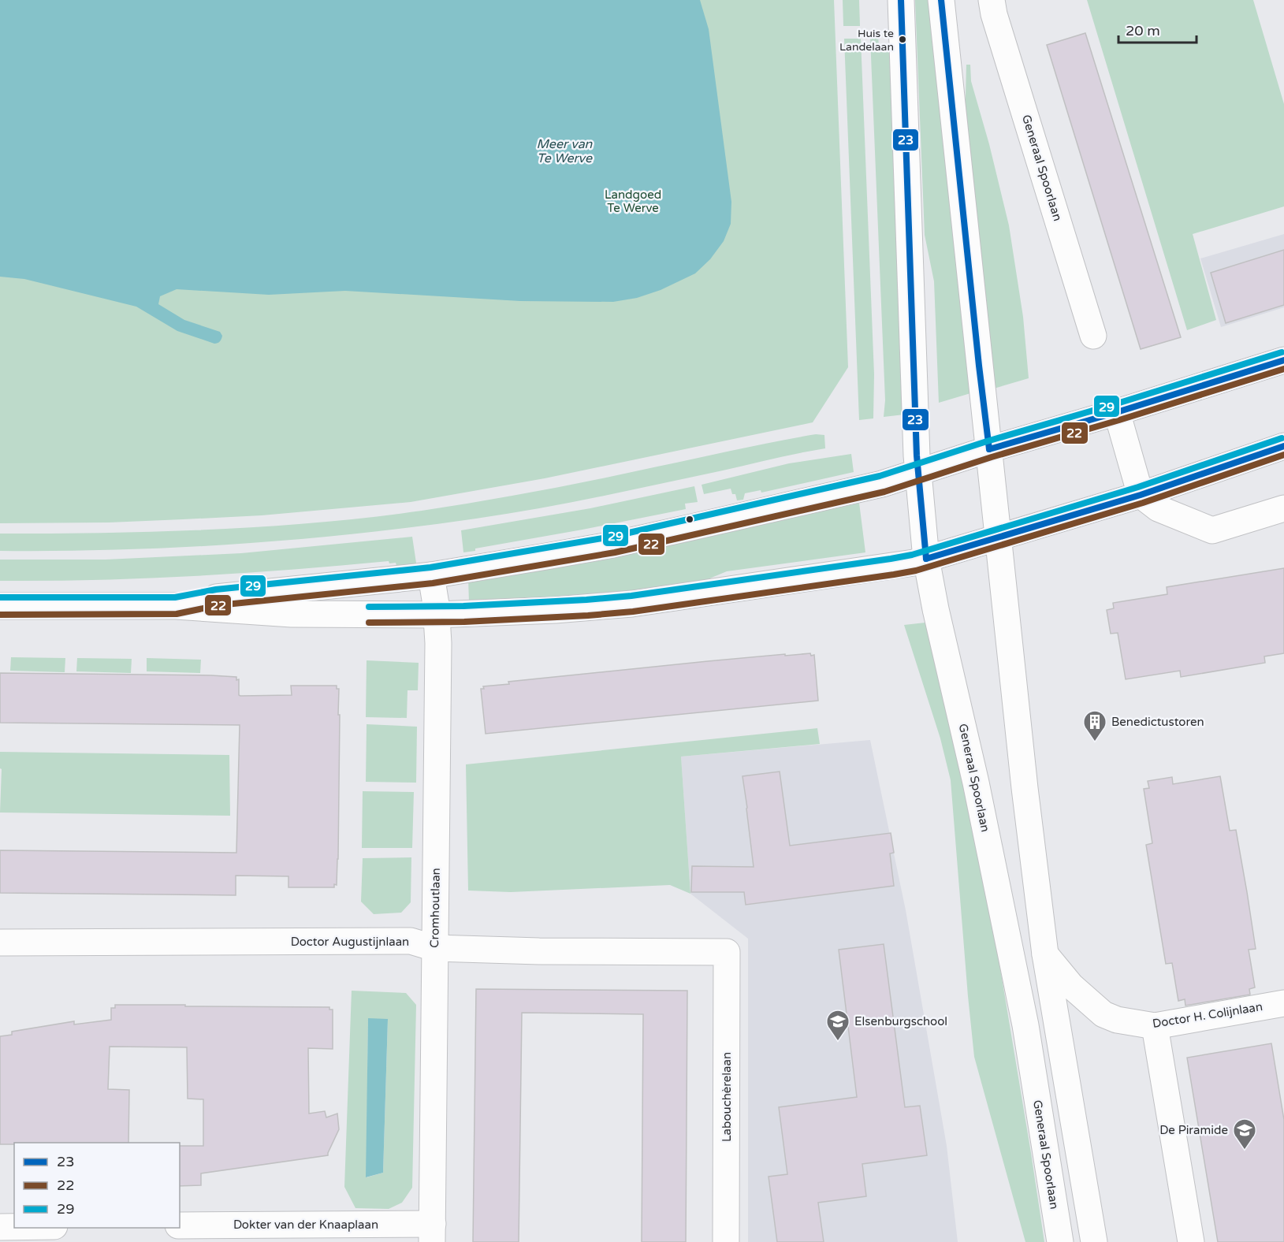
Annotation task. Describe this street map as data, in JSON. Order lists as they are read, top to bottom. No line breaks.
{"streets":{"street":["Generaal Spoorlaan","Cromhoutlaan","Doctor Augustijnlaan","Doctor H. Colijnlaan","Labouchèrelaan","Dokter van der Knaaplaan"]},"crossings":[["Cromhoutlaan","Doctor Augustijnlaan"],["Cromhoutlaan","Dokter van der Knaaplaan"],["Doctor Augustijnlaan","Labouchèrelaan"]],"water":["Meer van Te Werve"],"parks":["Landgoed Te Werve"],"places":{"other":["Huis te Landelaan"],"building":["Benedictustoren"],"school or university":["Elsenburgschool","De Piramide"]},"lines":["transit line 23","transit line 29","transit line 22"],"legend":["23","22","29"],"scale_bar":"20 m"}
